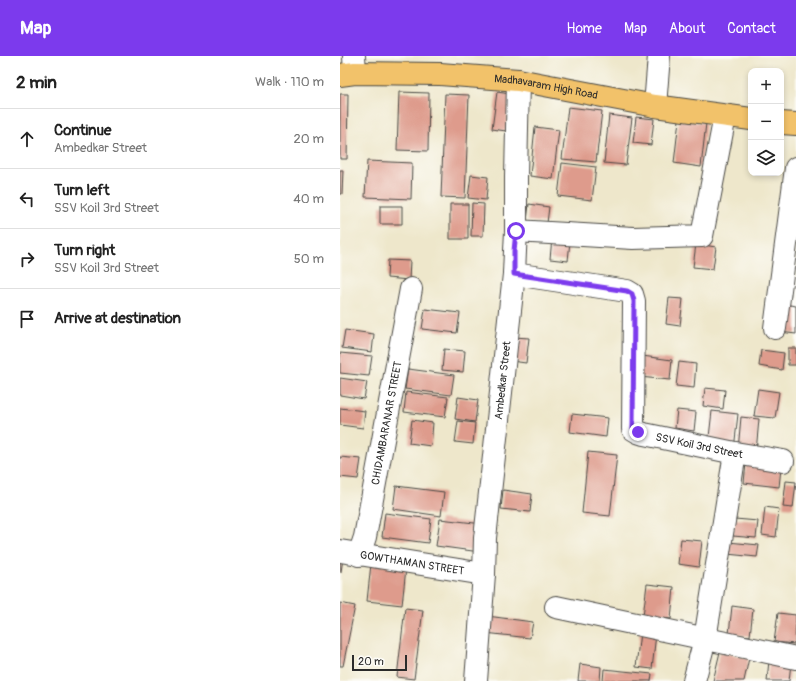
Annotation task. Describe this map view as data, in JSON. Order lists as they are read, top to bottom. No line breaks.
{"streets":{"main road":["Madhavaram High Road"],"street":["Ambedkar Street","CHIDAMBARANAR STREET","SSV Koil 3rd Street","GOWTHAMAN STREET"]},"crossings":[["Madhavaram High Road","Ambedkar Street"],["Ambedkar Street","SSV Koil 3rd Street"],["Ambedkar Street","GOWTHAMAN STREET"],["CHIDAMBARANAR STREET","GOWTHAMAN STREET"]],"scale_bar":"20 m","page":{"header":"Map","nav":["Home","Map","About","Contact"],"heading":["2 min","Walk · 110 m"],"map_buttons":["+","−"],"list":[["Continue","Ambedkar Street","20 m"],["Turn left","SSV Koil 3rd Street","40 m"],["Turn right","SSV Koil 3rd Street","50 m"],"Arrive at destination"],"scale":"20 m"}}
